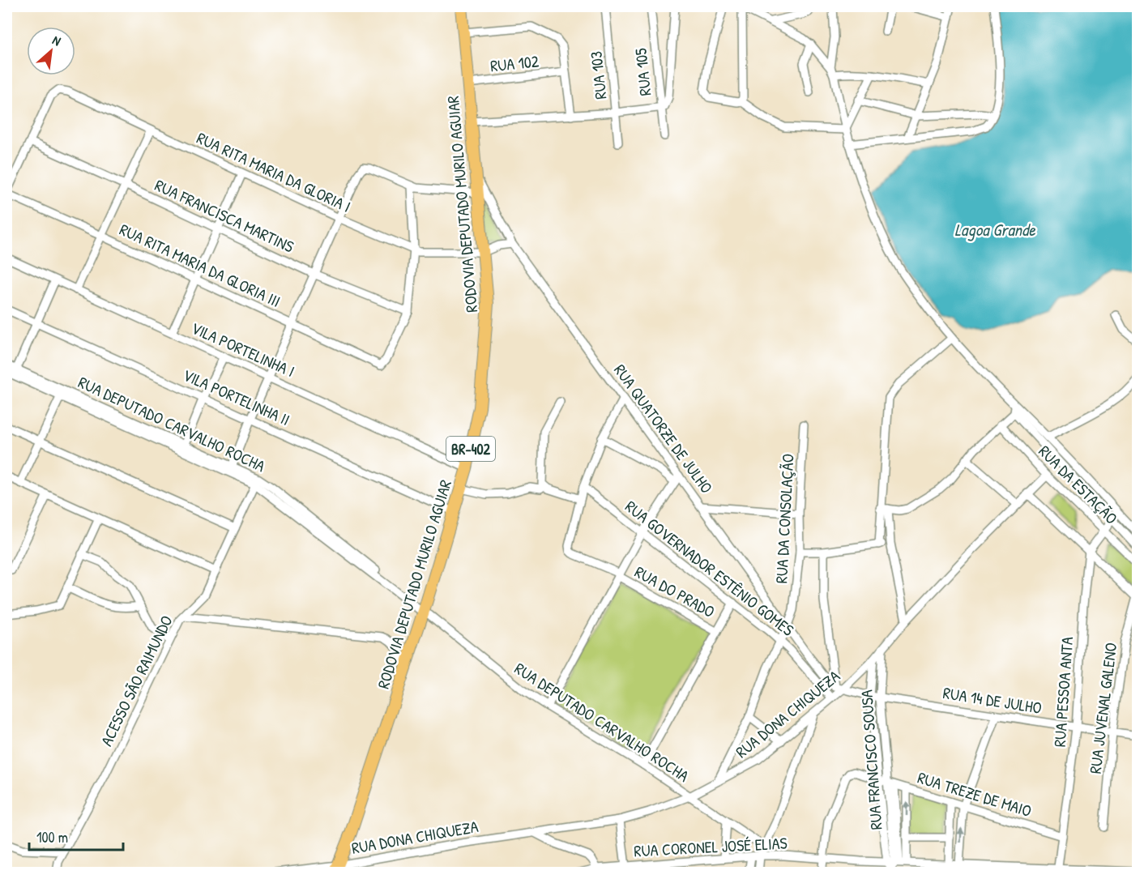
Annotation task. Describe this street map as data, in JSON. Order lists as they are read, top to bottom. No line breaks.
{"streets":{"highway":["RODOVIA DEPUTADO MURILO AGUIAR","BR-402"],"street":["RUA 102","RUA 105","RUA 103","RUA RITA MARIA DA GLORIA I","RUA FRANCISCA MARTINS","RUA RITA MARIA DA GLORIA III","VILA PORTELINHA I","VILA PORTELINHA II","RUA DEPUTADO CARVALHO ROCHA","RUA QUATORZE DE JULHO","RUA DA ESTAÇÃO","RUA DA CONSOLAÇÃO","RUA GOVERNADOR ESTÊNIO GOMES","RUA DO PRADO","ACESSO SÃO RAIMUNDO","RUA PESSOA ANTA","RUA 14 DE JULHO","RUA JUVENAL GALENO","RUA DONA CHIQUEZA","RUA FRANCISCO SOUSA","RUA TREZE DE MAIO","RUA CORONEL JOSÉ ELIAS"]},"crossings":[["RUA 102","RODOVIA DEPUTADO MURILO AGUIAR"],["RUA RITA MARIA DA GLORIA I","RODOVIA DEPUTADO MURILO AGUIAR"],["RUA RITA MARIA DA GLORIA I","RUA FRANCISCA MARTINS"],["RUA RITA MARIA DA GLORIA I","RUA QUATORZE DE JULHO"],["RODOVIA DEPUTADO MURILO AGUIAR","VILA PORTELINHA I"],["RODOVIA DEPUTADO MURILO AGUIAR","VILA PORTELINHA II"],["RODOVIA DEPUTADO MURILO AGUIAR","RUA DEPUTADO CARVALHO ROCHA"],["RODOVIA DEPUTADO MURILO AGUIAR","RUA QUATORZE DE JULHO"],["RODOVIA DEPUTADO MURILO AGUIAR","RUA DONA CHIQUEZA"],["RUA FRANCISCA MARTINS","RUA RITA MARIA DA GLORIA III"],["RUA DEPUTADO CARVALHO ROCHA","ACESSO SÃO RAIMUNDO"],["RUA DEPUTADO CARVALHO ROCHA","RUA DONA CHIQUEZA"],["RUA QUATORZE DE JULHO","RUA DA CONSOLAÇÃO"],["RUA QUATORZE DE JULHO","RUA 14 DE JULHO"],["RUA QUATORZE DE JULHO","RUA DONA CHIQUEZA"],["RUA DA ESTAÇÃO","RUA DONA CHIQUEZA"],["RUA DA CONSOLAÇÃO","RUA GOVERNADOR ESTÊNIO GOMES"],["RUA DA CONSOLAÇÃO","RUA DONA CHIQUEZA"],["RUA GOVERNADOR ESTÊNIO GOMES","RUA DONA CHIQUEZA"],["RUA PESSOA ANTA","RUA 14 DE JULHO"],["RUA PESSOA ANTA","RUA TREZE DE MAIO"],["RUA PESSOA ANTA","RUA CORONEL JOSÉ ELIAS"],["RUA 14 DE JULHO","RUA JUVENAL GALENO"],["RUA 14 DE JULHO","RUA DONA CHIQUEZA"],["RUA 14 DE JULHO","RUA FRANCISCO SOUSA"],["RUA DONA CHIQUEZA","RUA FRANCISCO SOUSA"],["RUA FRANCISCO SOUSA","RUA TREZE DE MAIO"],["RUA FRANCISCO SOUSA","RUA CORONEL JOSÉ ELIAS"],["RUA TREZE DE MAIO","RUA CORONEL JOSÉ ELIAS"]],"water":["Lagoa Grande"],"scale_bar":"100 m","north":"top right"}
